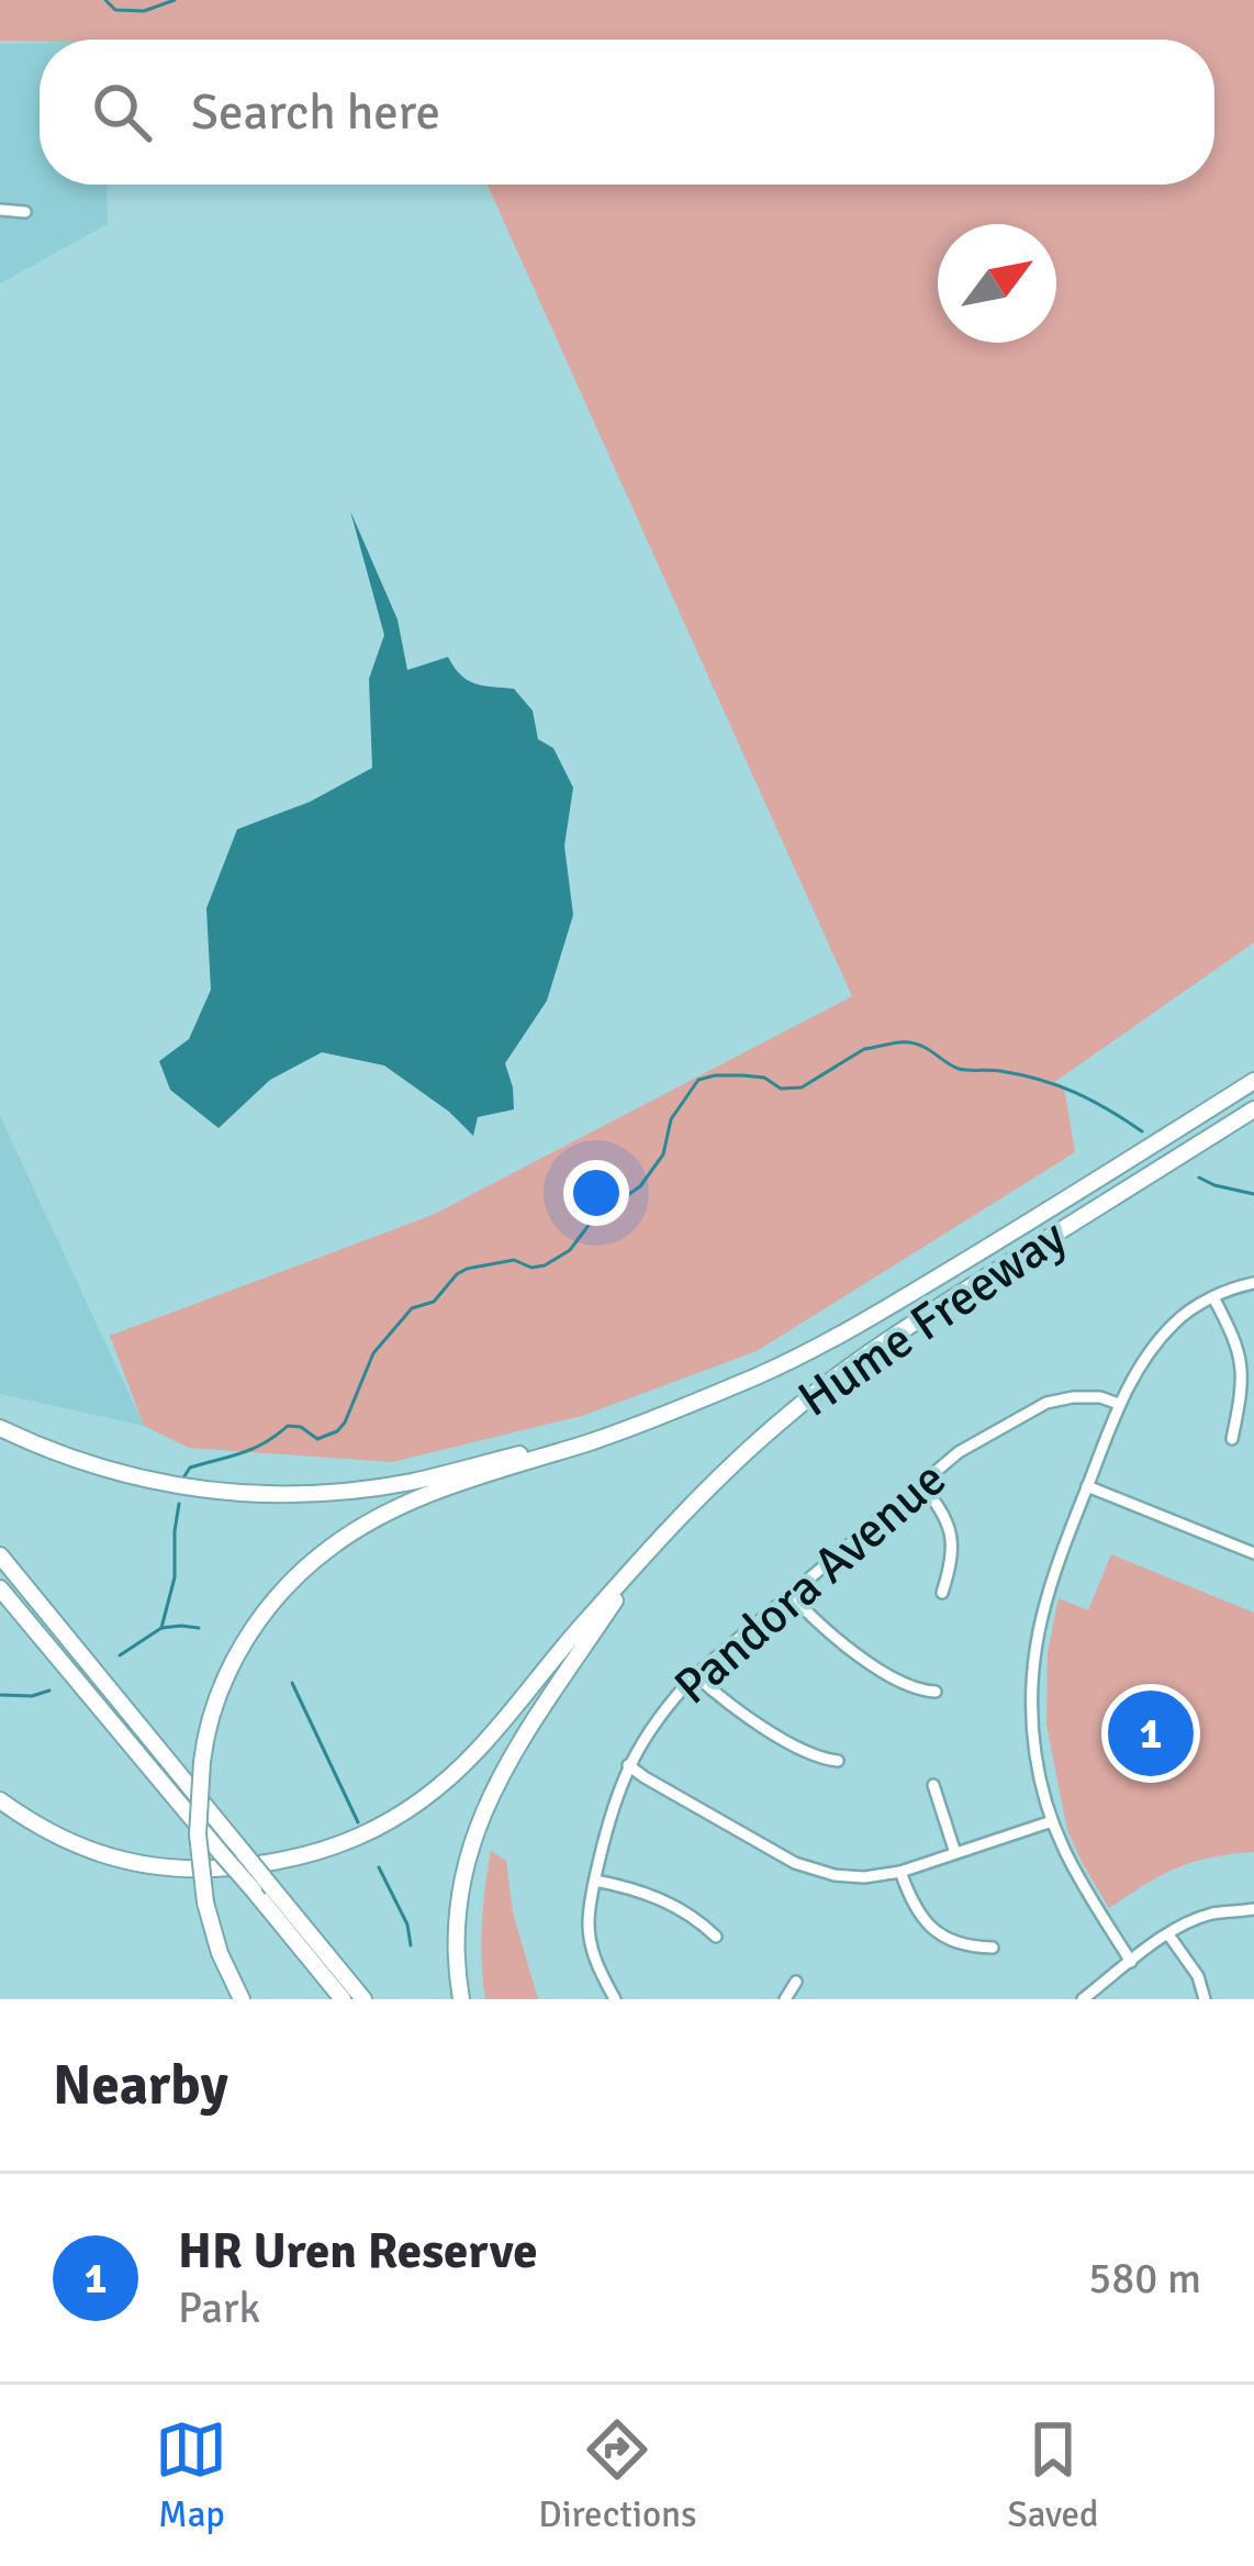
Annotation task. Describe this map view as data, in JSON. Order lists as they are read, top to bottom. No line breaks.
{"streets":{"highway":["Hume Freeway"],"street":["Pandora Avenue"]},"north":"top right","page":{"search":"Search here","pins":"1","heading":"Nearby","list":[{"mark":"1","name":"HR Uren Reserve","note":"Park","value":"580 m"}],"nav":["Map","Directions","Saved"]}}
